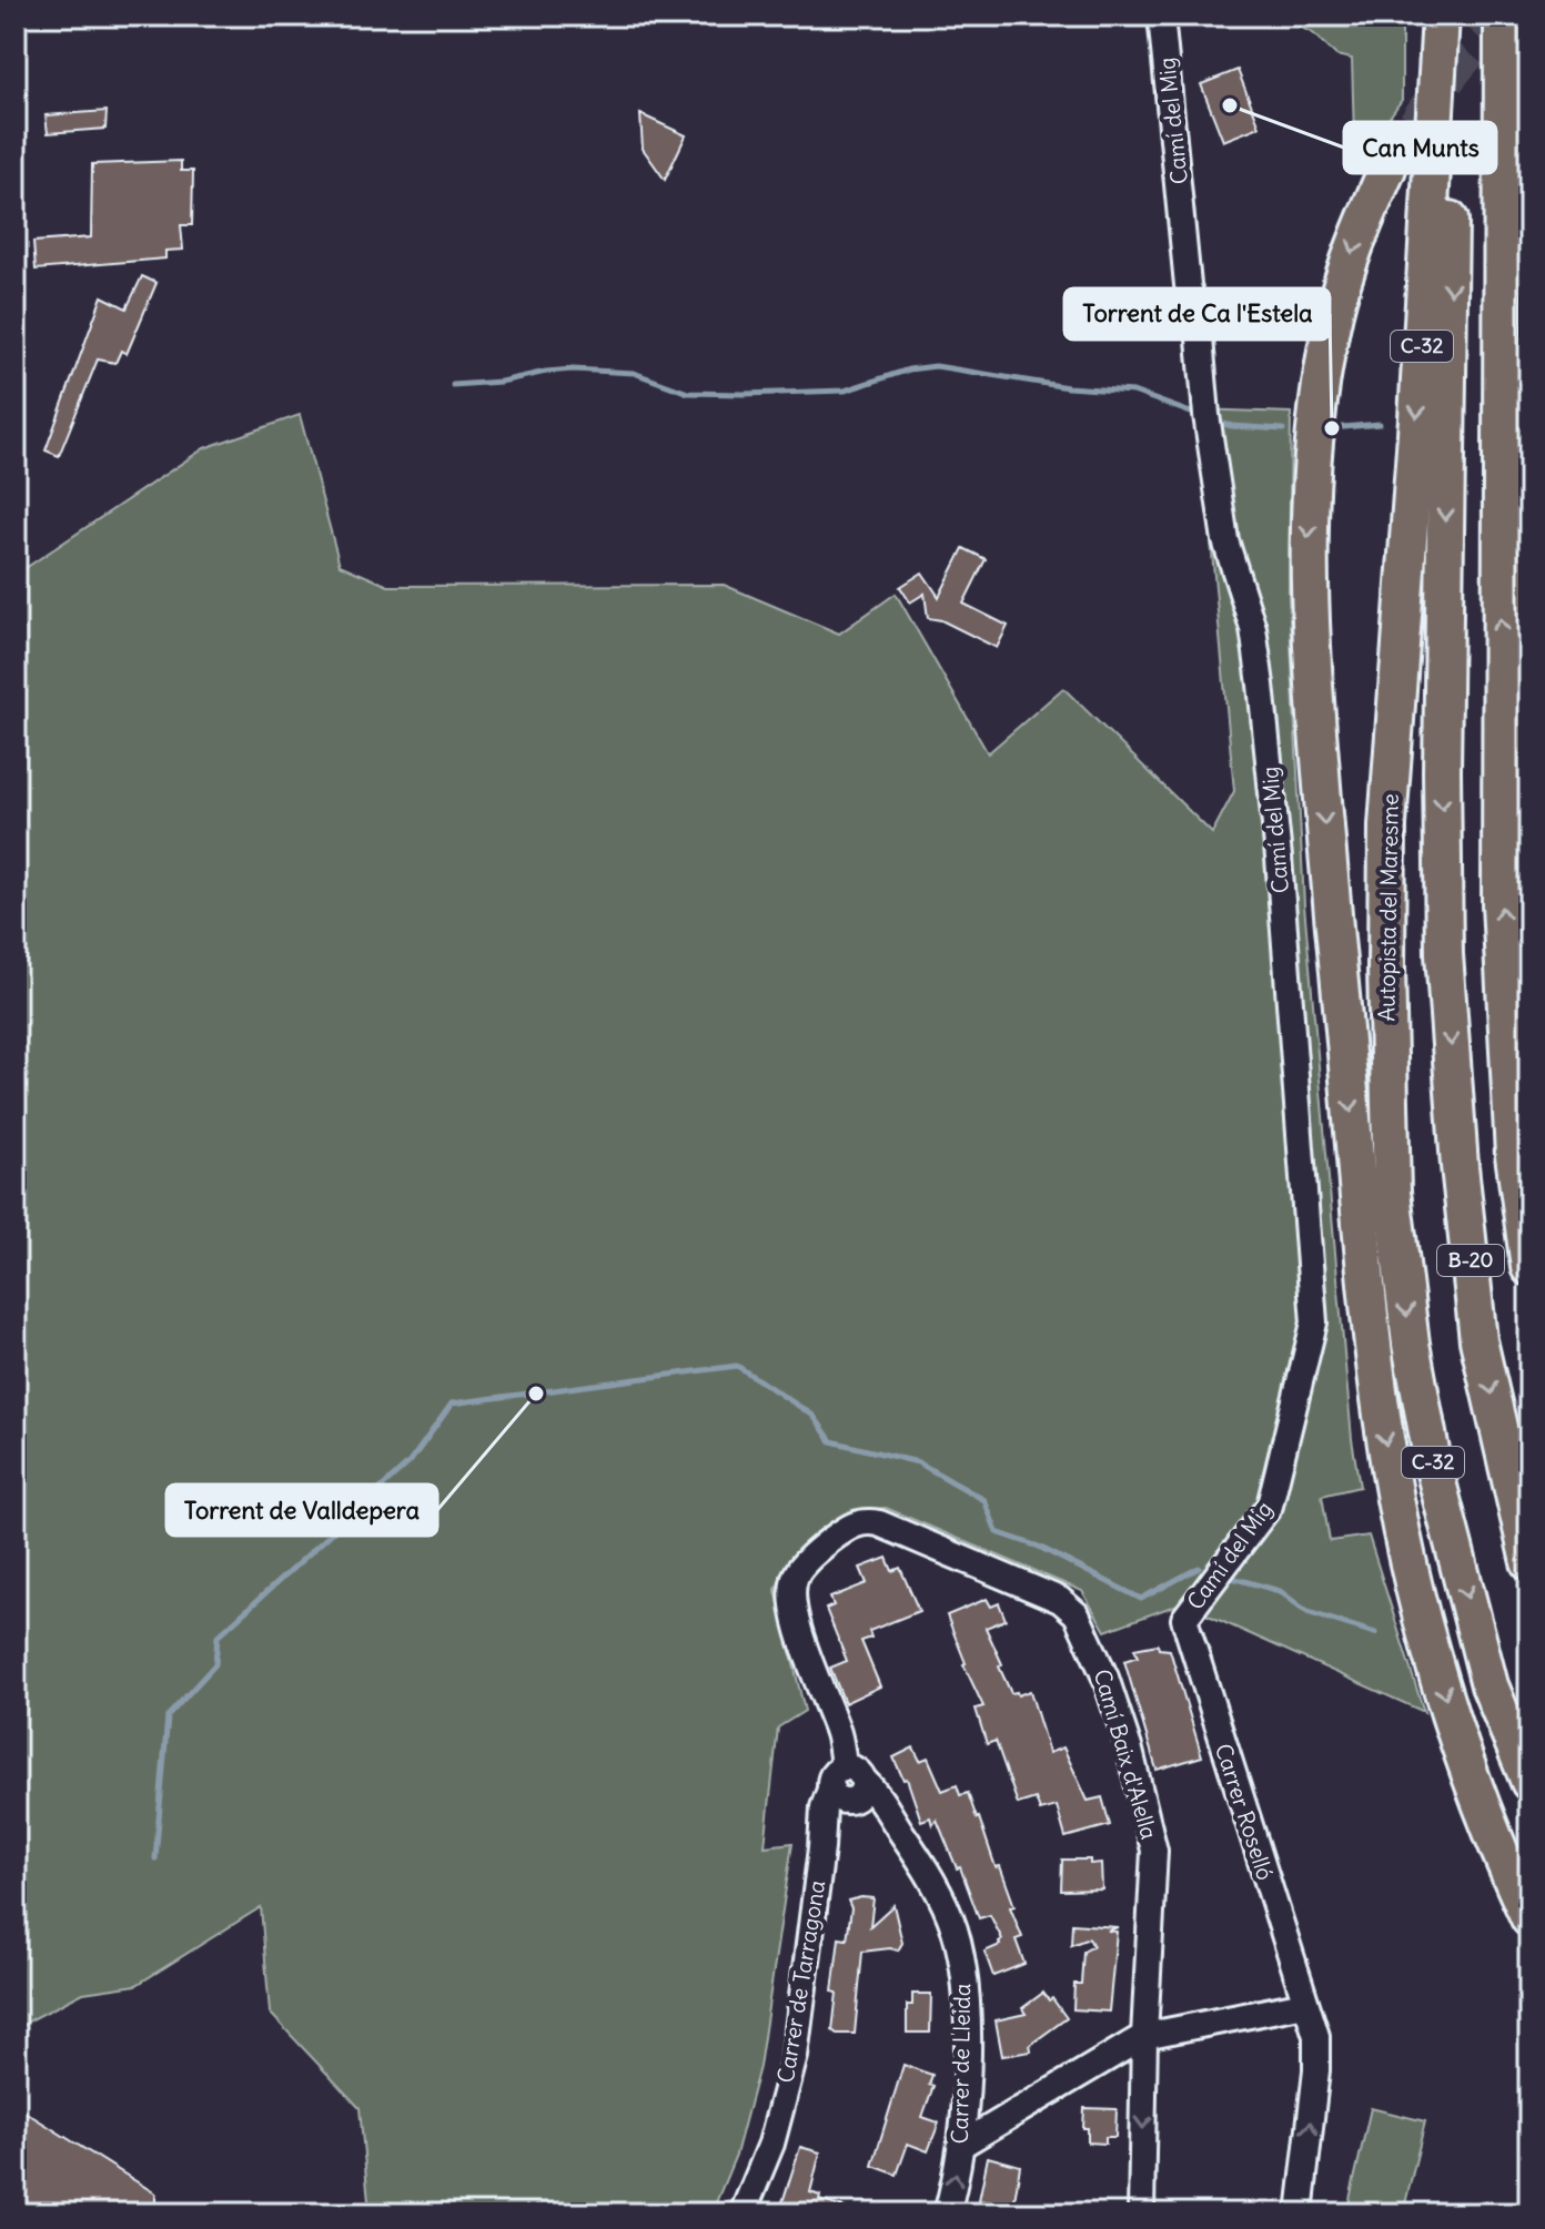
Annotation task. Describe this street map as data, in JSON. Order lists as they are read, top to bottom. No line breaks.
{"streets":{"highway":["C-32","Autopista del Maresme","B-20"],"street":["Camí del Mig","Camí Baix d'Alella","Carrer Roselló","Carrer de Tarragona","Carrer de Lleida"]},"crossings":[["Camí del Mig","Carrer Roselló"],["Autopista del Maresme","B-20"],["Camí Baix d'Alella","Carrer de Lleida"],["Carrer de Tarragona","Carrer de Lleida"]],"places":["Can Munts","Torrent de Ca l'Estela","Torrent de Valldepera"]}
